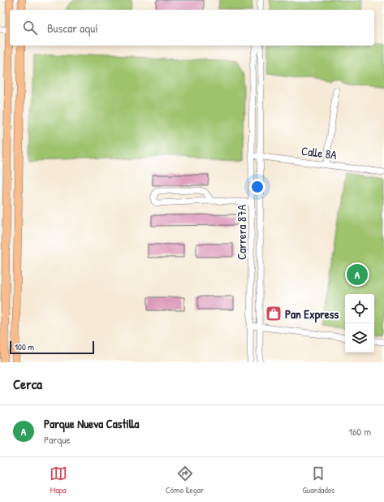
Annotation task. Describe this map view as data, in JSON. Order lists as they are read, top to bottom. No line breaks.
{"streets":{"street":["Calle 8A","Carrera 87A"]},"crossings":[["Calle 8A","Carrera 87A"]],"places":{"shop":["Pan Express"]},"scale_bar":"100 m","page":{"search":"Buscar aquí","pins":"A","scale":"100 m","heading":"Cerca","list":[{"mark":"A","name":"Parque Nueva Castilla","note":"Parque","value":"160 m"}],"nav":["Mapa","Cómo llegar","Guardados"]}}
